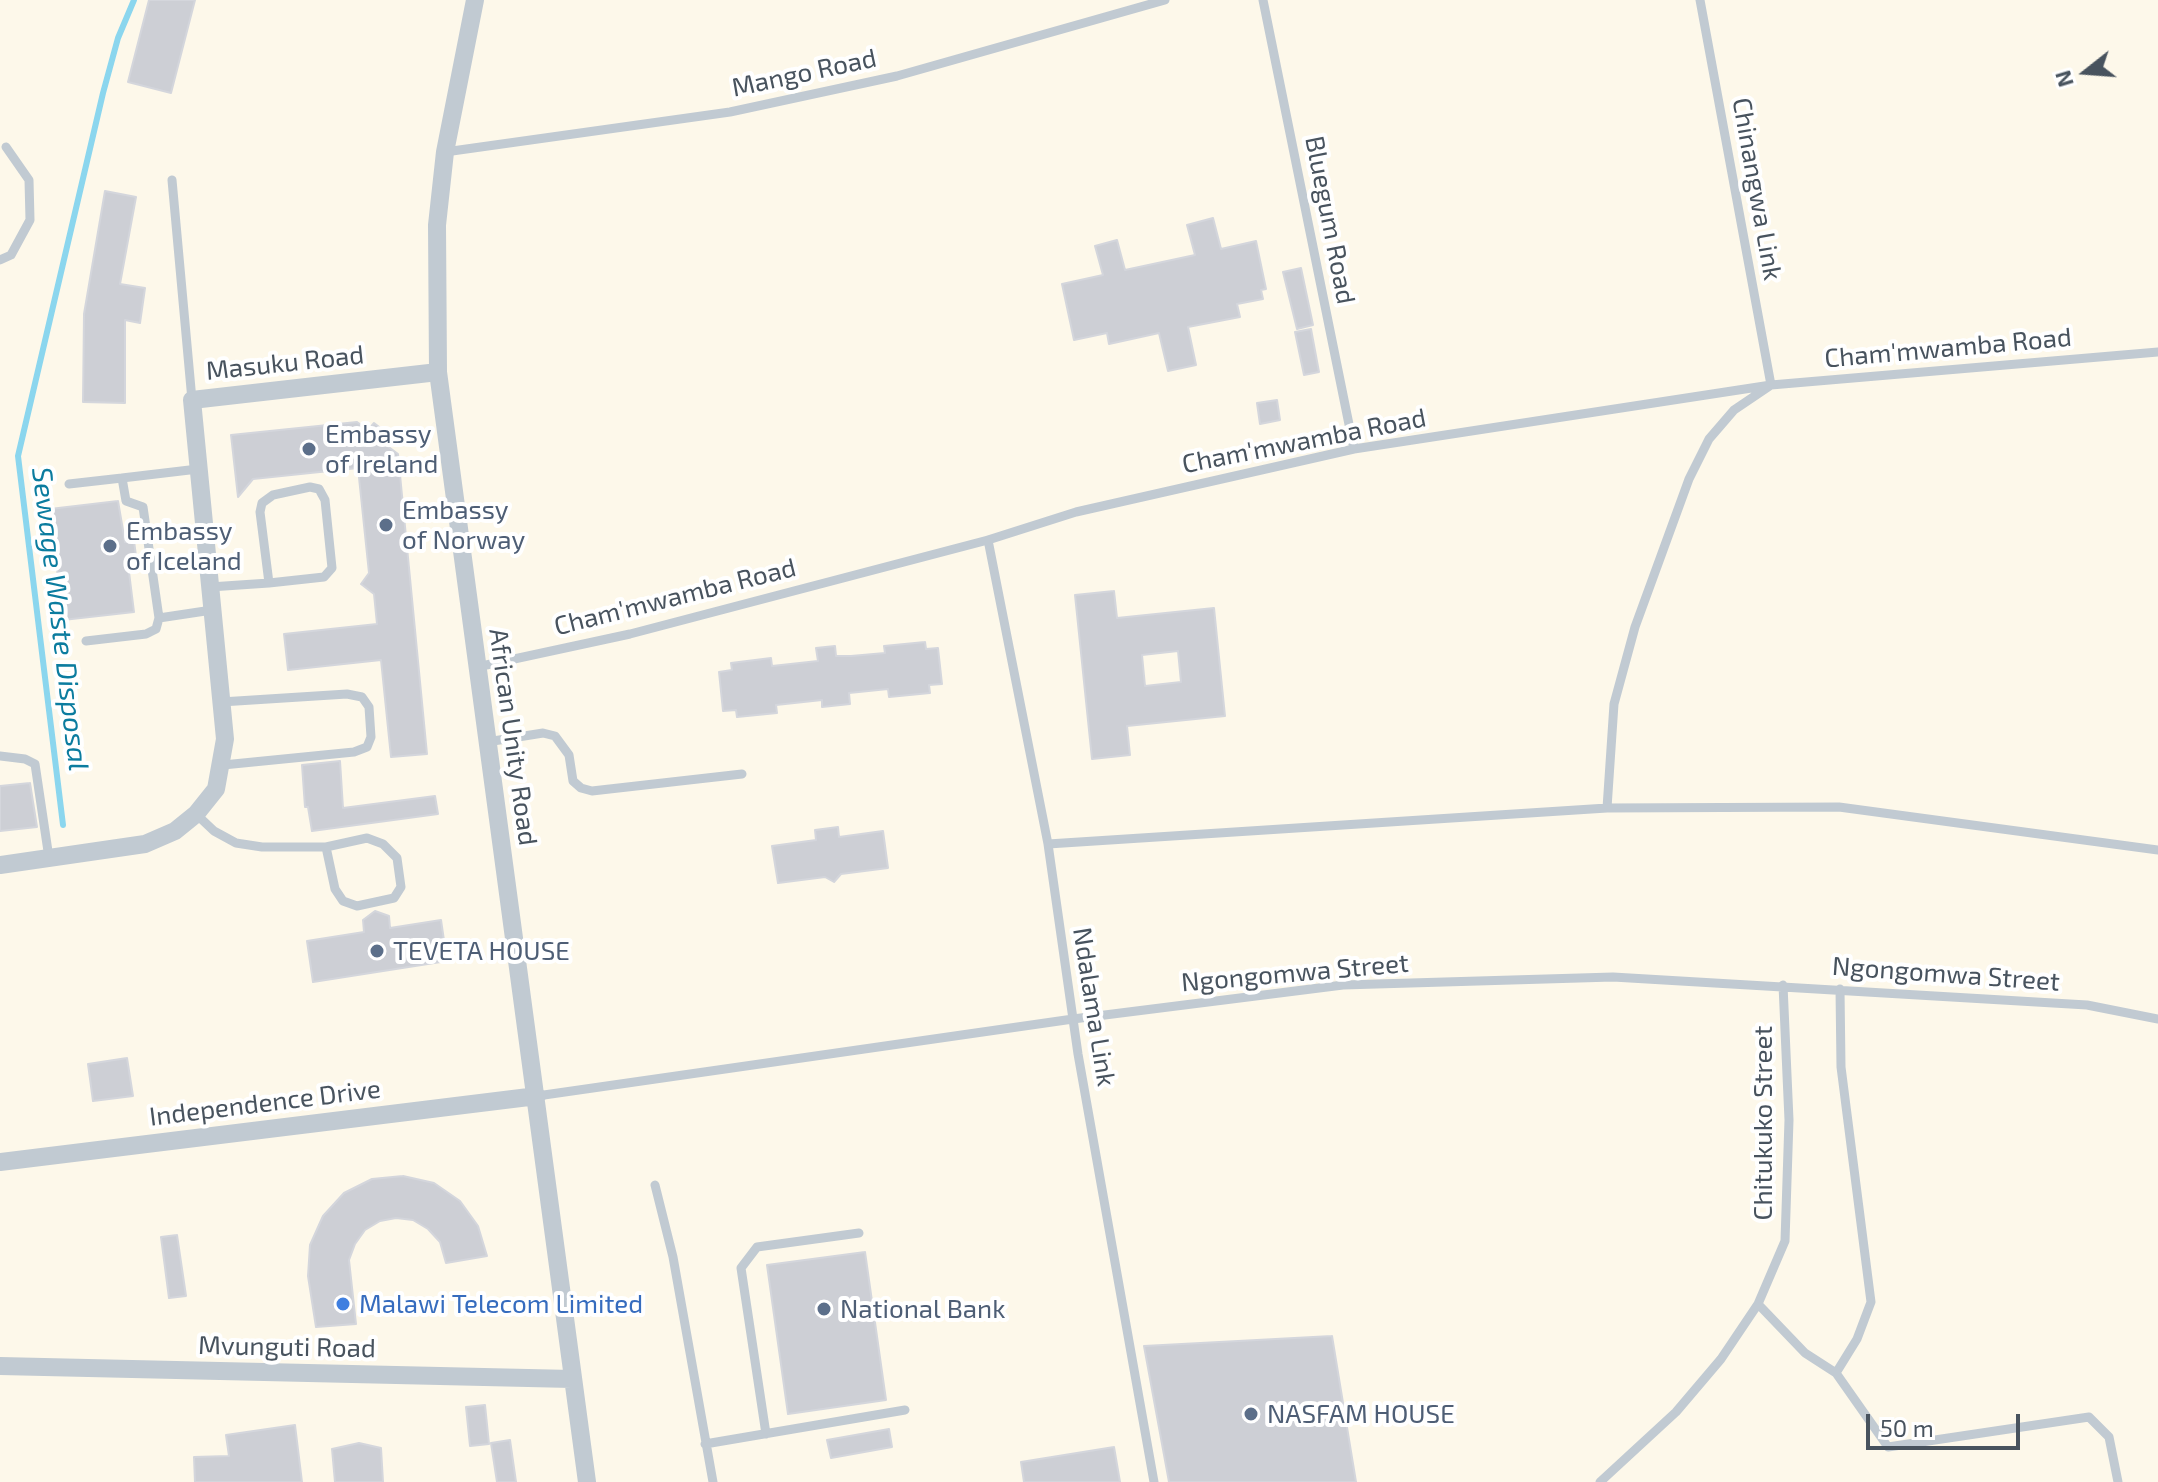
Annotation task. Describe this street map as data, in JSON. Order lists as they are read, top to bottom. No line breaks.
{"streets":{"street":["Masuku Road","African Unity Road","Independence Drive","Mvunguti Road"],"lane":["Mango Road","Chinangwa Link","Bluegum Road","Cham'mwamba Road","Ngongomwa Street","Ndalama Link","Chitukuko Street"]},"crossings":[["Mango Road","African Unity Road"],["Chinangwa Link","Cham'mwamba Road"],["Bluegum Road","Cham'mwamba Road"],["Cham'mwamba Road","African Unity Road"],["Cham'mwamba Road","Ndalama Link"],["Masuku Road","African Unity Road"],["African Unity Road","Ngongomwa Street"],["African Unity Road","Independence Drive"],["African Unity Road","Mvunguti Road"],["Ngongomwa Street","Ndalama Link"],["Ngongomwa Street","Independence Drive"],["Ngongomwa Street","Chitukuko Street"]],"water":["Sewage Waste Disposal"],"places":["Embassy of Ireland","Embassy of Norway","Embassy of Iceland","TEVETA HOUSE","Malawi Telecom Limited","National Bank","NASFAM HOUSE"],"scale_bar":"50 m","north":"left"}
